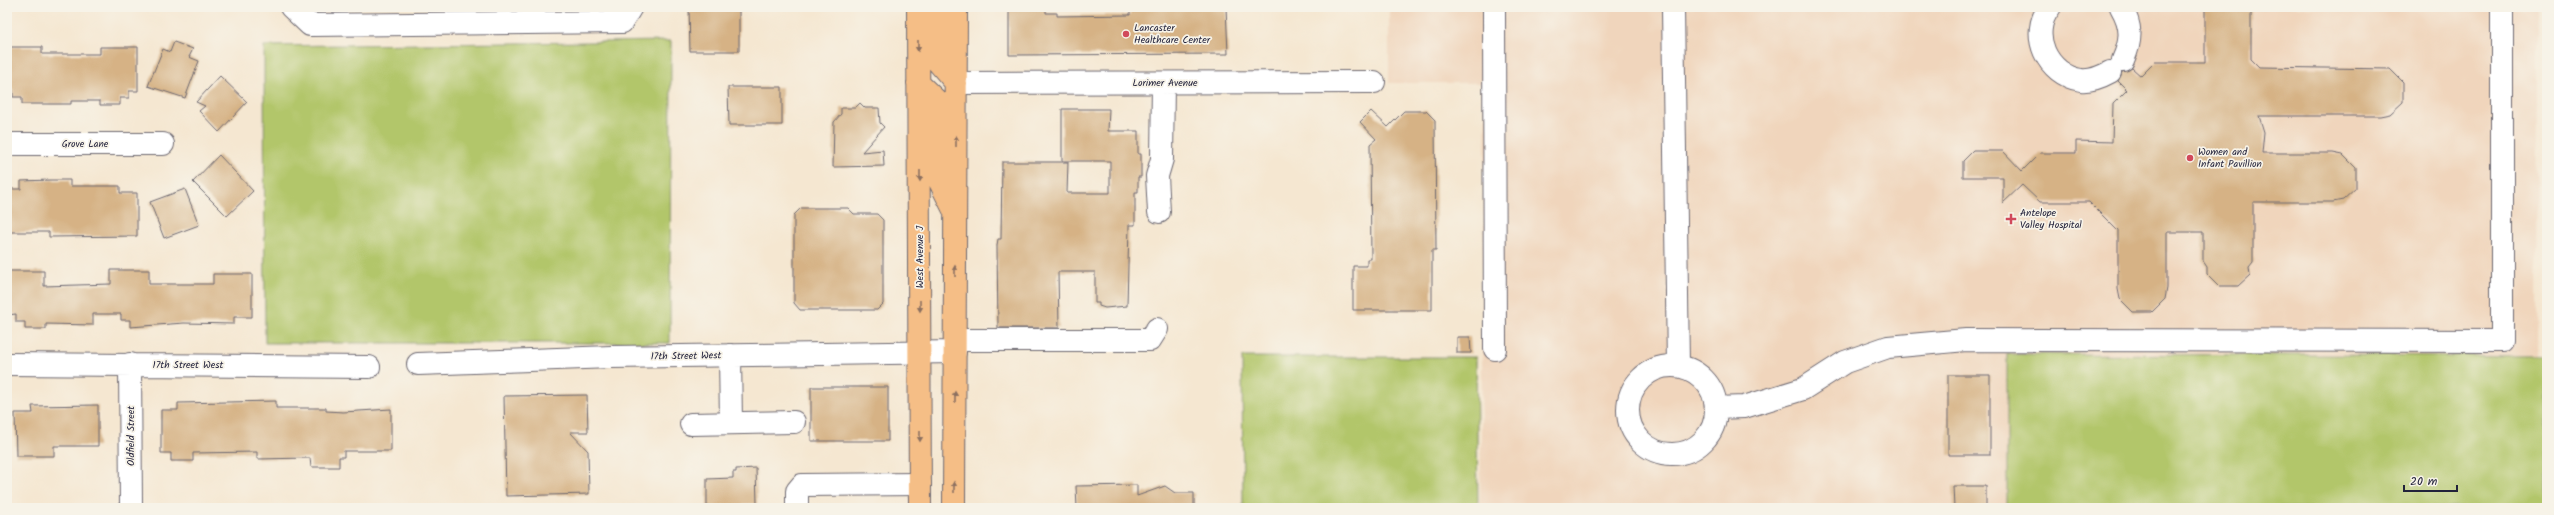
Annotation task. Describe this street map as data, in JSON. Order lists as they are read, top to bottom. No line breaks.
{"streets":{"main road":["West Avenue J"],"street":["Lorimer Avenue","Grove Lane","17th Street West","Oldfield Street"]},"crossings":[["West Avenue J","17th Street West"],["17th Street West","Oldfield Street"]],"places":{"other":["Lancaster Healthcare Center","Women and Infant Pavillion"],"health":["Antelope Valley Hospital"]},"scale_bar":"20 m"}
